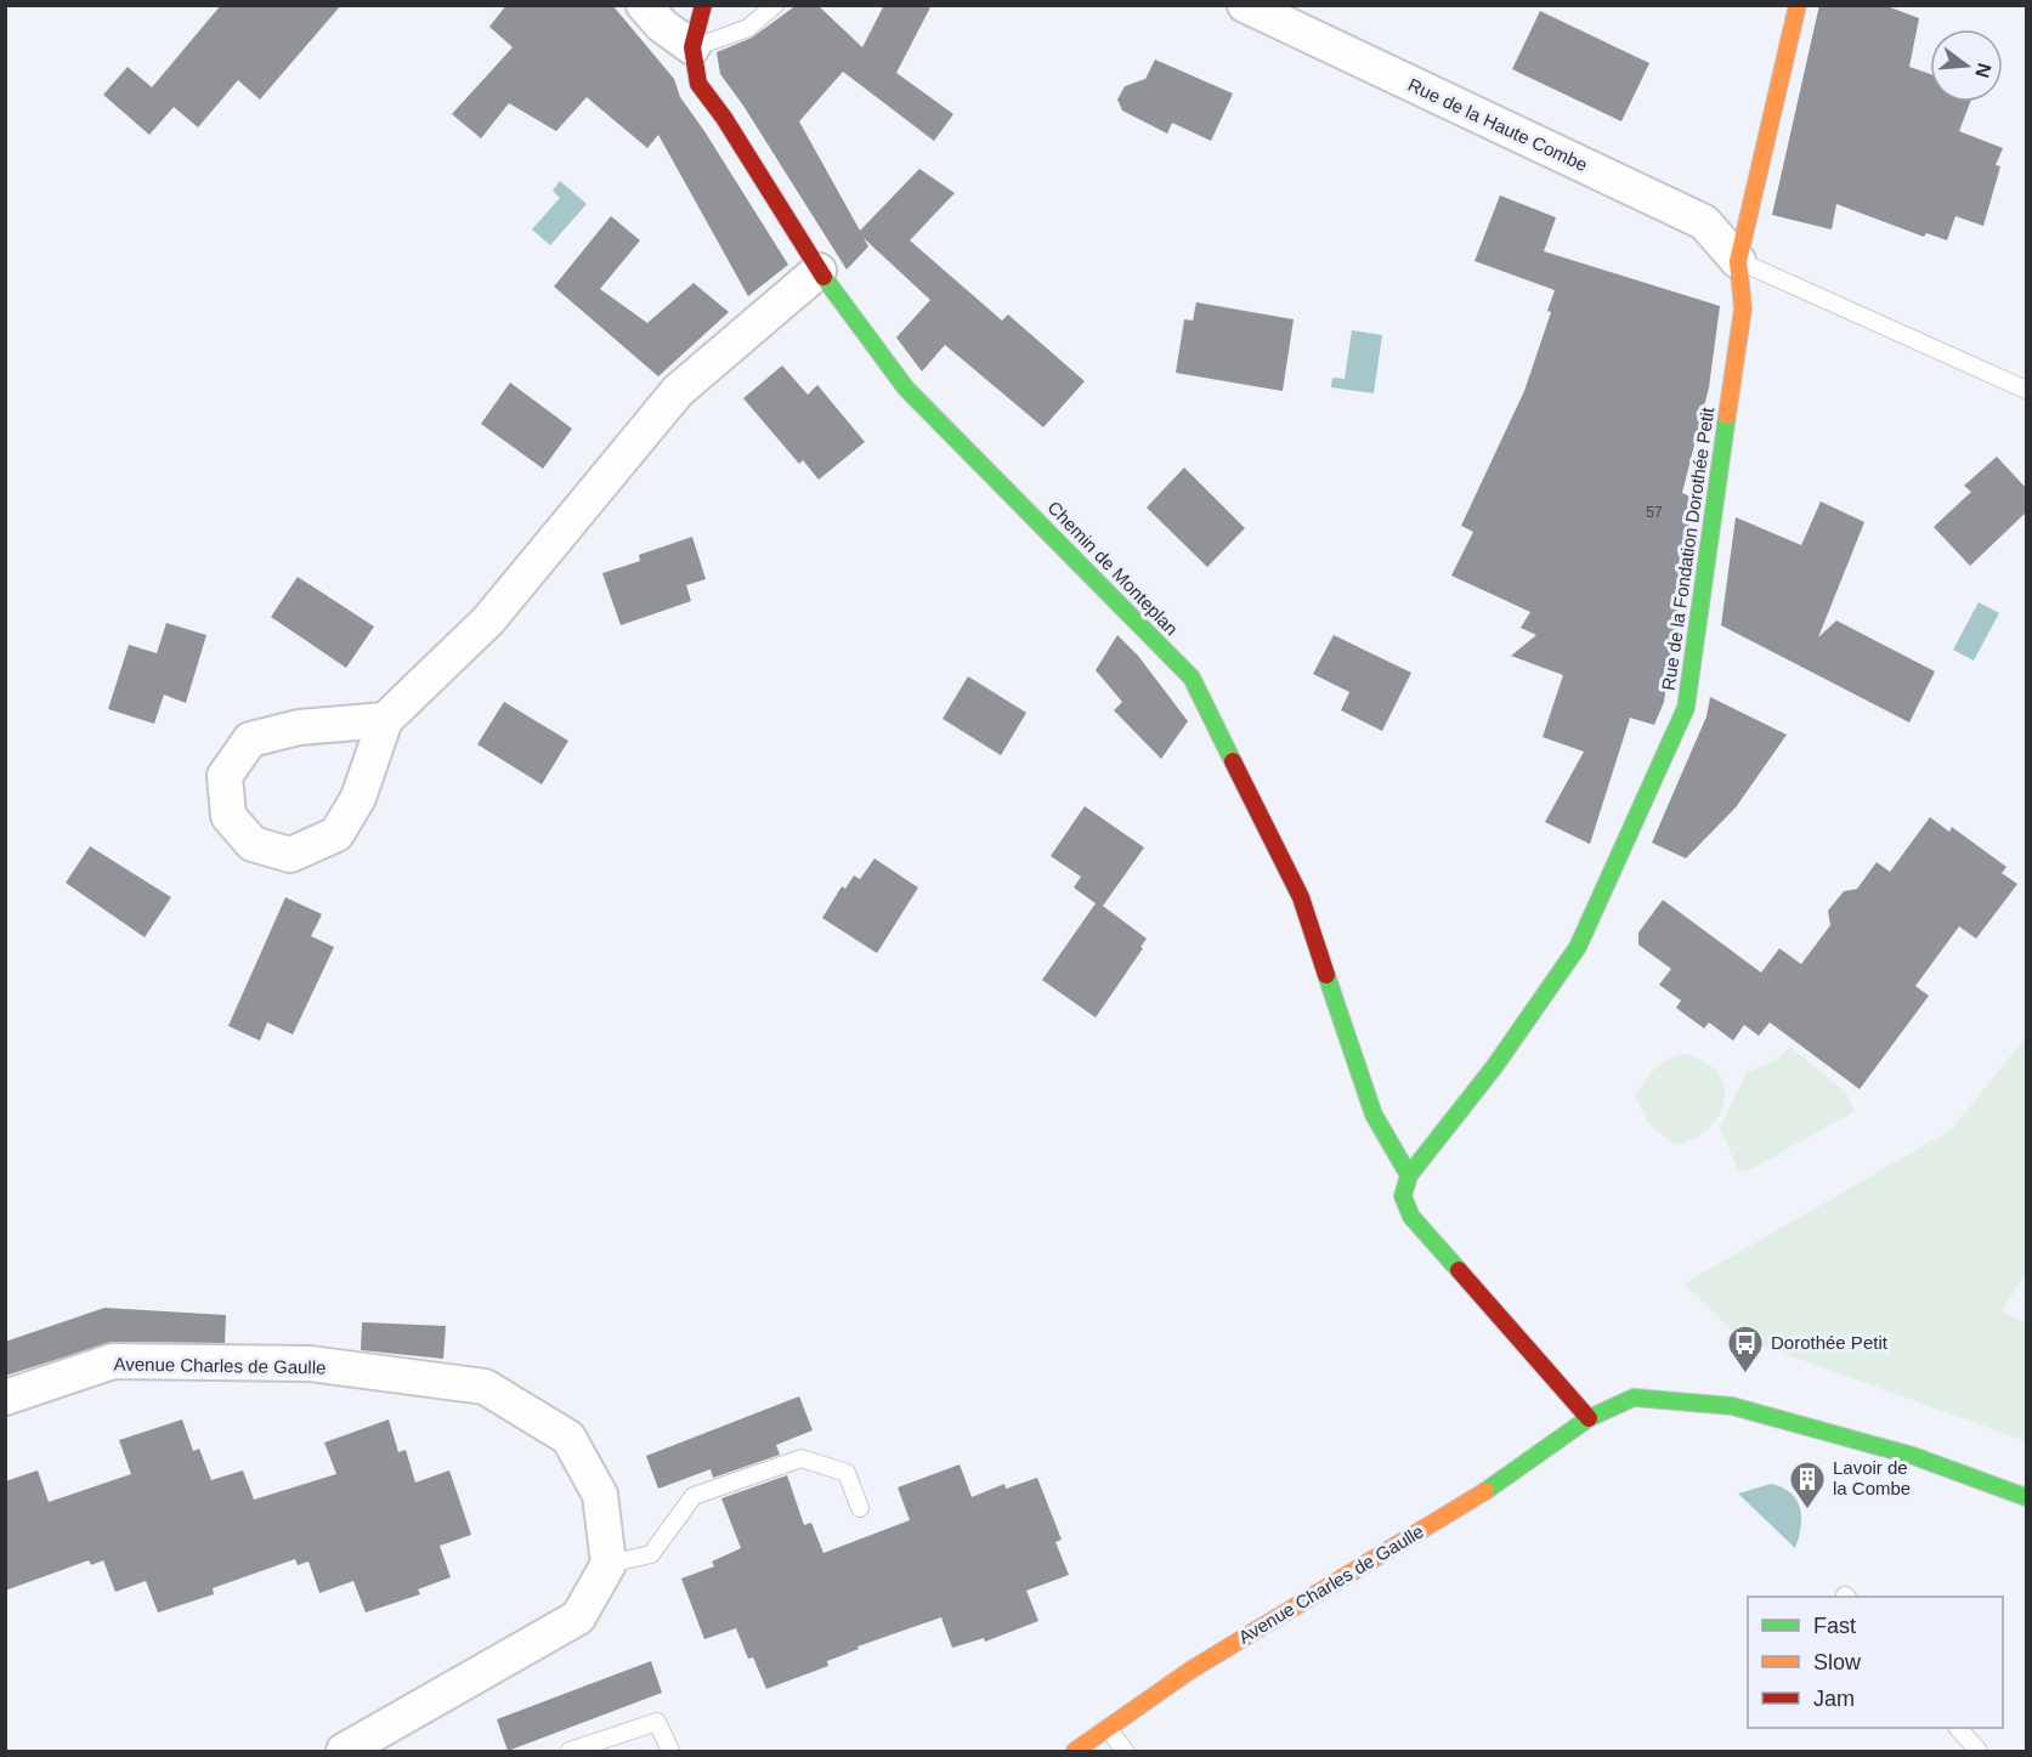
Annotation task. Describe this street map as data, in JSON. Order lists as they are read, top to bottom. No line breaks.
{"streets":{"street":["Rue de la Haute Combe","Rue de la Fondation Dorothée Petit","Chemin de Monteplan","Avenue Charles de Gaulle"]},"crossings":[["Rue de la Haute Combe","Rue de la Fondation Dorothée Petit"],["Rue de la Fondation Dorothée Petit","Chemin de Monteplan"]],"places":{"bus stop":["Dorothée Petit"],"building":["Lavoir de la Combe"]},"house_numbers":["57"],"legend":["Fast","Slow","Jam"],"north":"right"}
